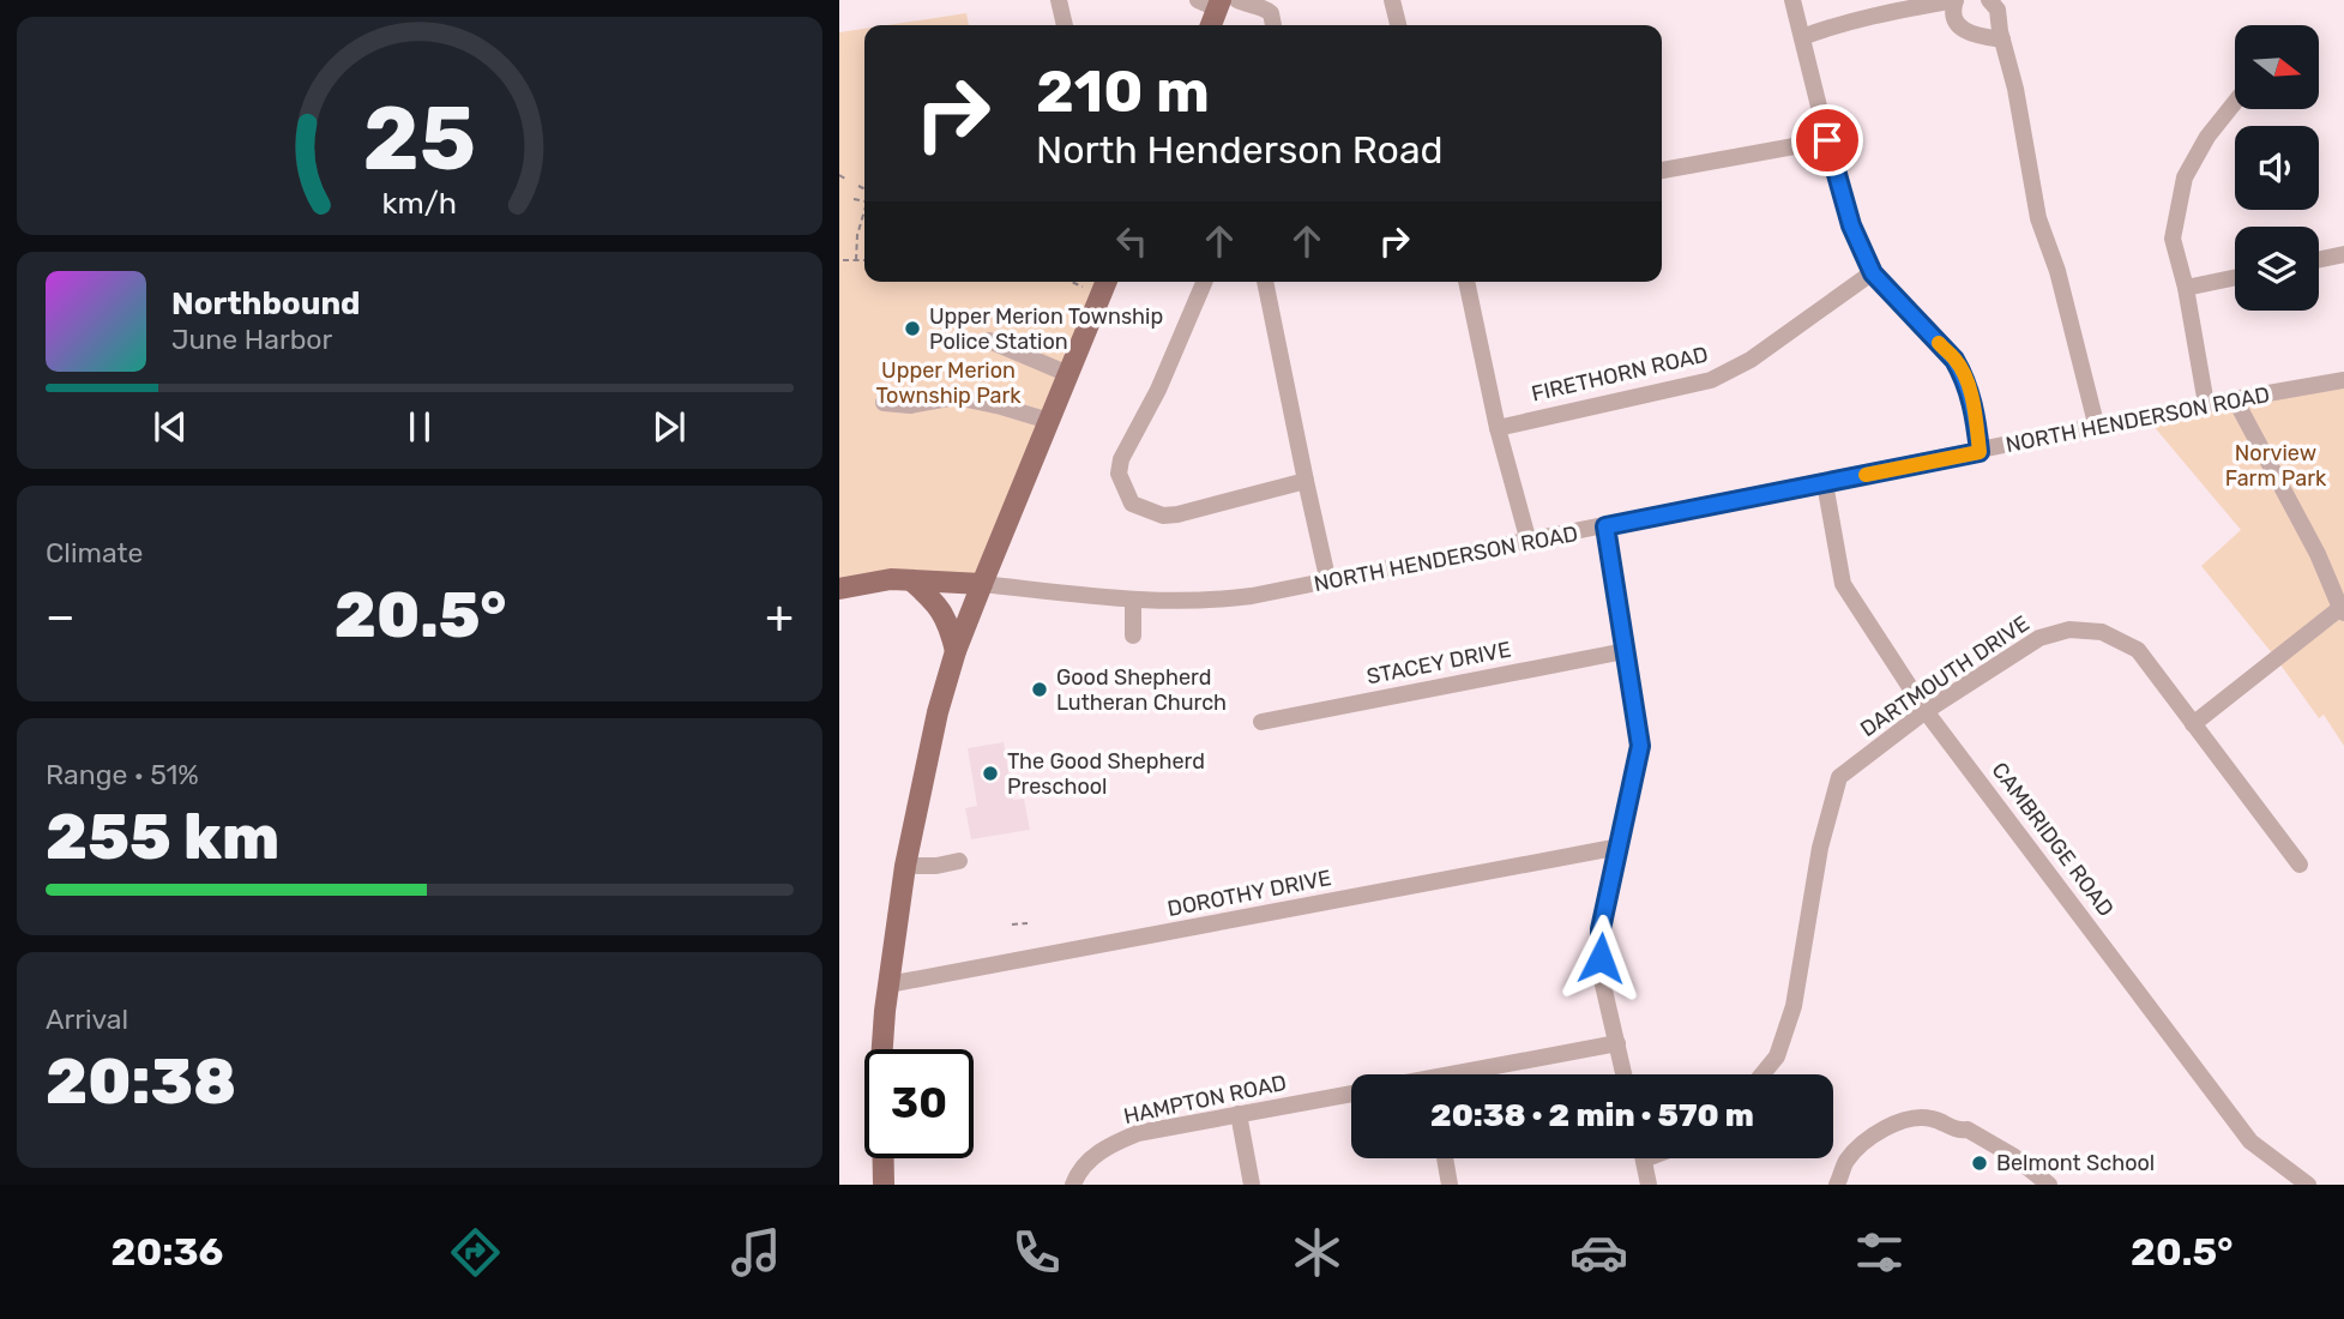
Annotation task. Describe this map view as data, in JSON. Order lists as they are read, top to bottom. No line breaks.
{"streets":{"main road":["NORTH HENDERSON ROAD"],"street":["FIRETHORN ROAD","STACEY DRIVE","DARTMOUTH DRIVE","CAMBRIDGE ROAD","DOROTHY DRIVE","HAMPTON ROAD"]},"crossings":[["NORTH HENDERSON ROAD","CAMBRIDGE ROAD"],["DARTMOUTH DRIVE","CAMBRIDGE ROAD"]],"parks":["Upper Merion Township Park","Norview Farm Park"],"places":["Upper Merion Township Police Station","Good Shepherd Lutheran Church","The Good Shepherd Preschool","Belmont School"],"north":"right","page":{"turn":["210 m","North Henderson Road"],"song":["Northbound","June Harbor"],"tile":["Climate",["Range · 51%","255 km"],["Arrival","20:38"]],"heat":["−","20.5°","+"],"limit":"30","trip":"20:38 · 2 min · 570 m","tabs":["20:36","20.5°"],"gauge":["25","km/h"]}}
